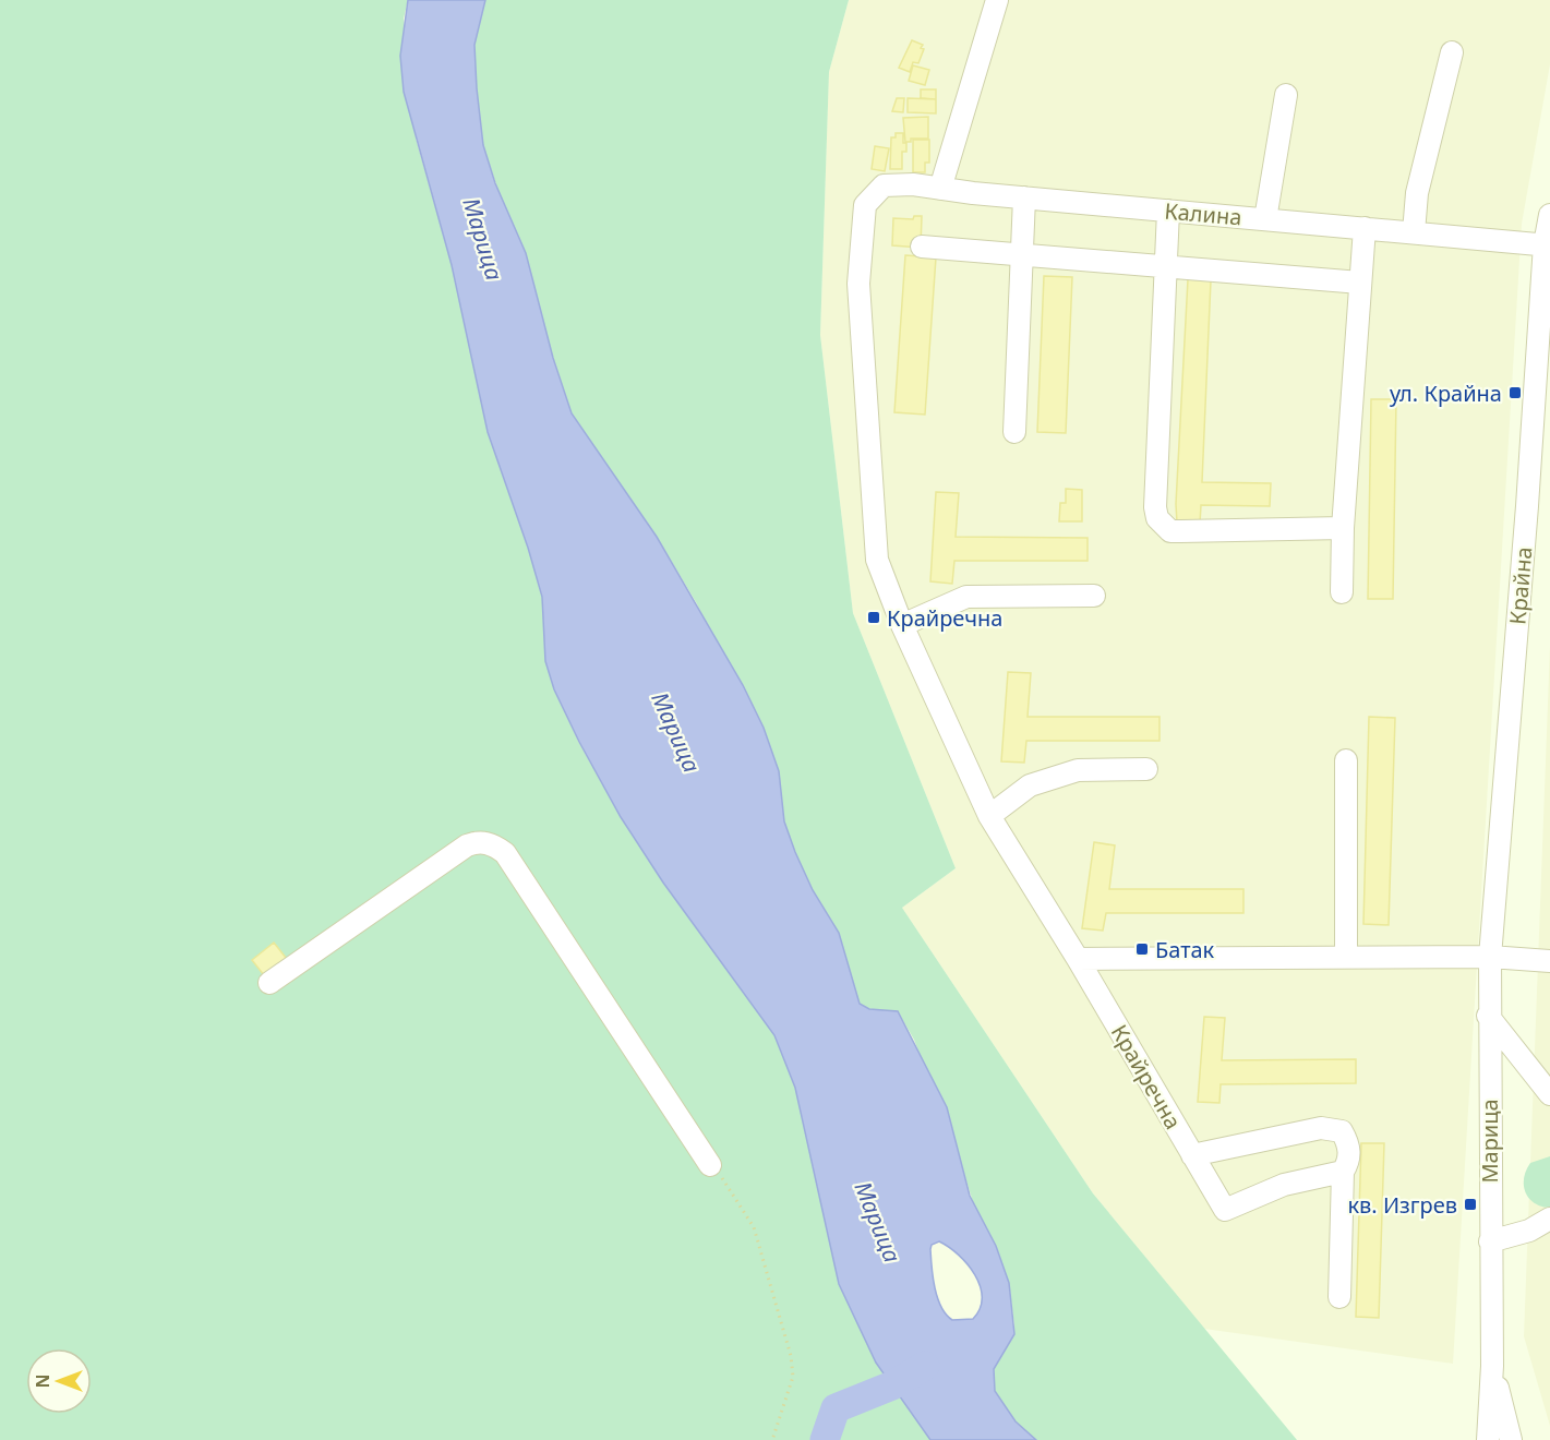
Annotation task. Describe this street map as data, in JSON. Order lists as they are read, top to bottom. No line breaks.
{"streets":{"street":["Калина","Крайна","Крайречна","Марица"]},"crossings":[["Калина","Крайна"],["Калина","Крайречна"],["Крайна","Марица"]],"water":["Марица"],"places":{"transit":["ул. Крайна","Крайречна","Батак","кв. Изгрев"]},"north":"left"}
